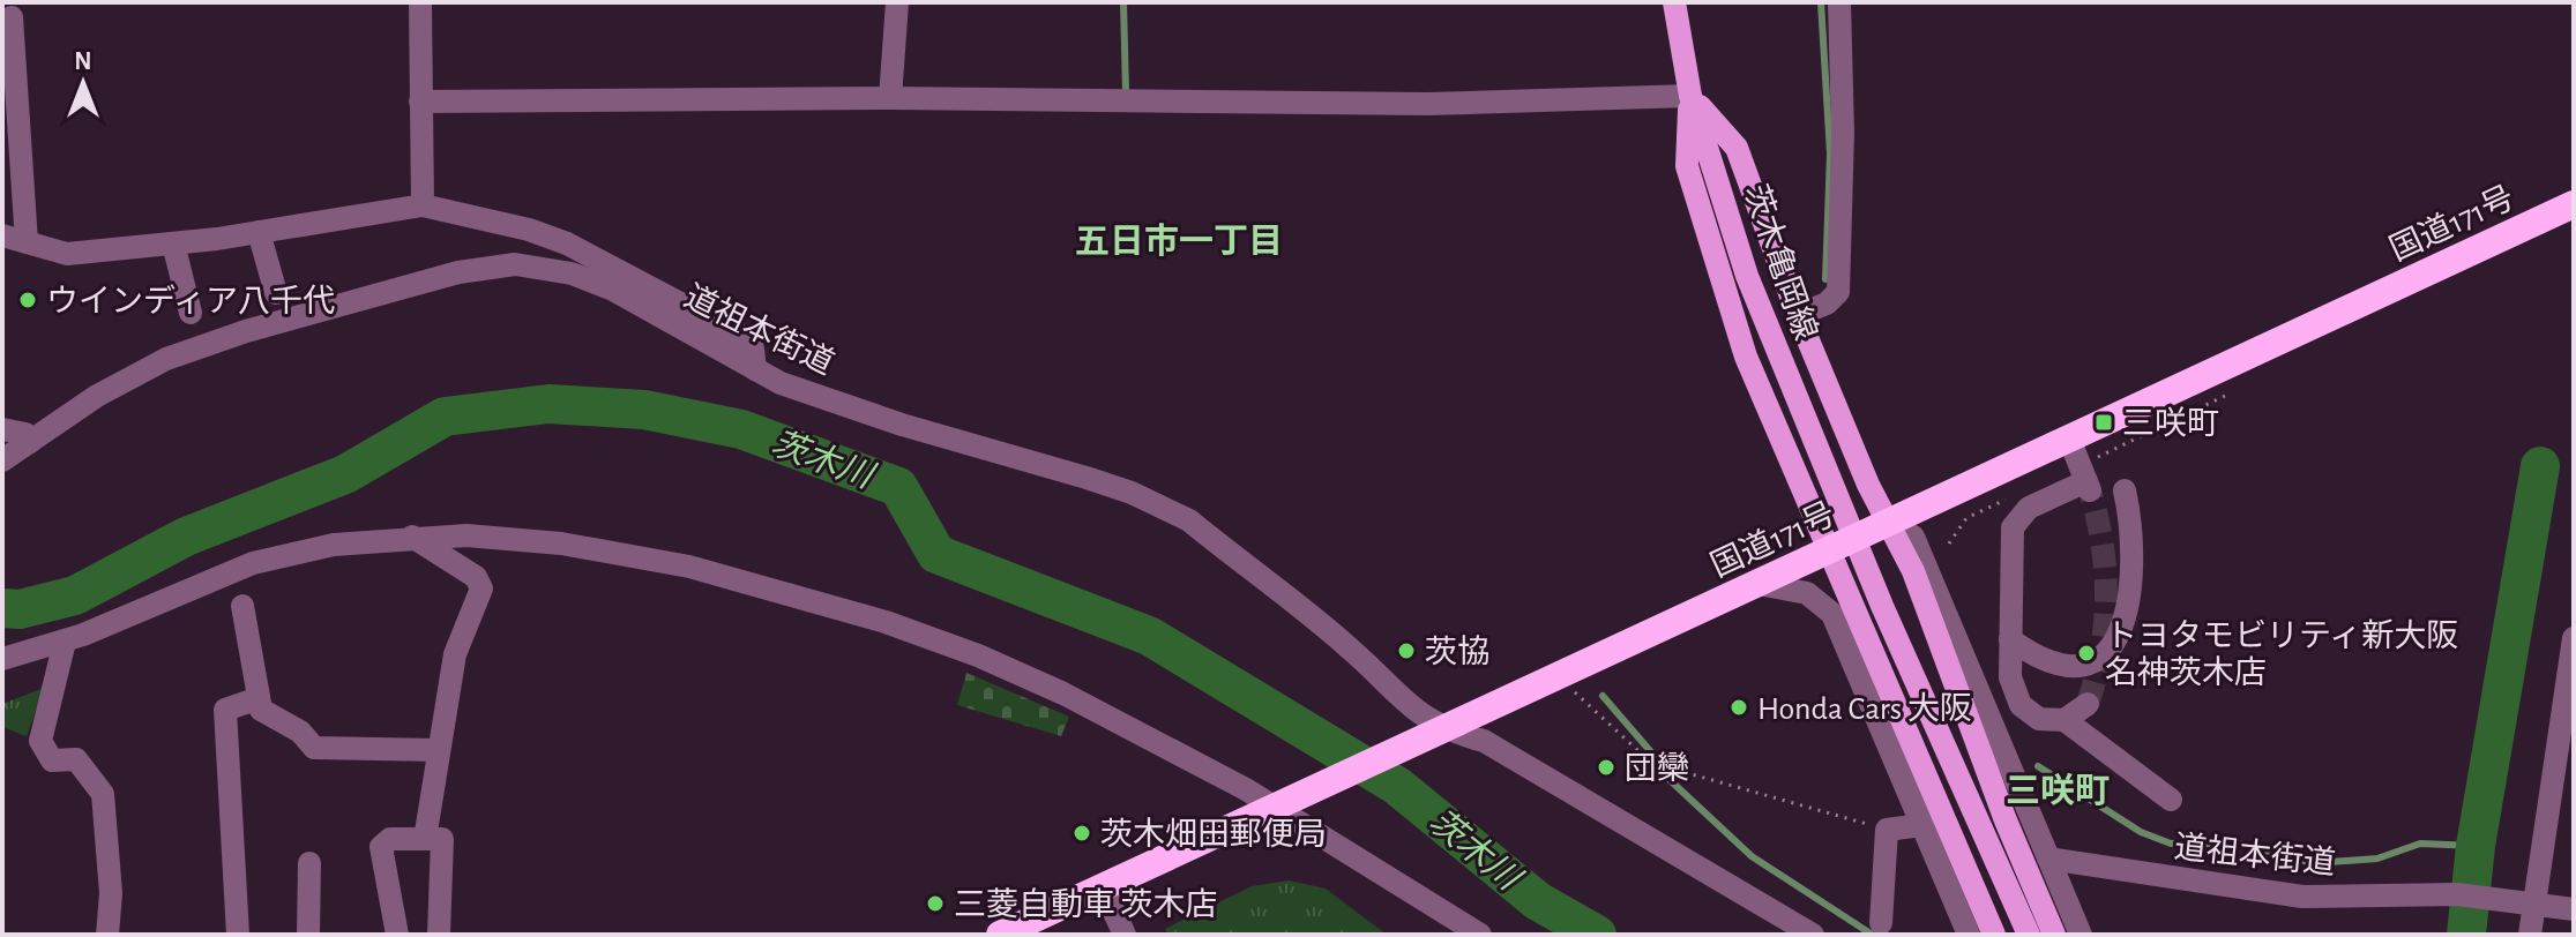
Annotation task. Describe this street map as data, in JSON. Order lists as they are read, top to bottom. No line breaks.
{"streets":{"highway":["国道171号"],"main road":["茨木亀岡線"],"street":["道祖本街道"]},"crossings":[["国道171号","道祖本街道"]],"districts":["五日市一丁目","三咲町"],"water":["茨木川"],"places":{"other":["ウインディア八千代","茨協","トヨタモビリティ新大阪 名神茨木店","Honda Cars 大阪","団欒","茨木畑田郵便局","三菱自動車 茨木店"],"transit":["三咲町"]},"north":"top"}
